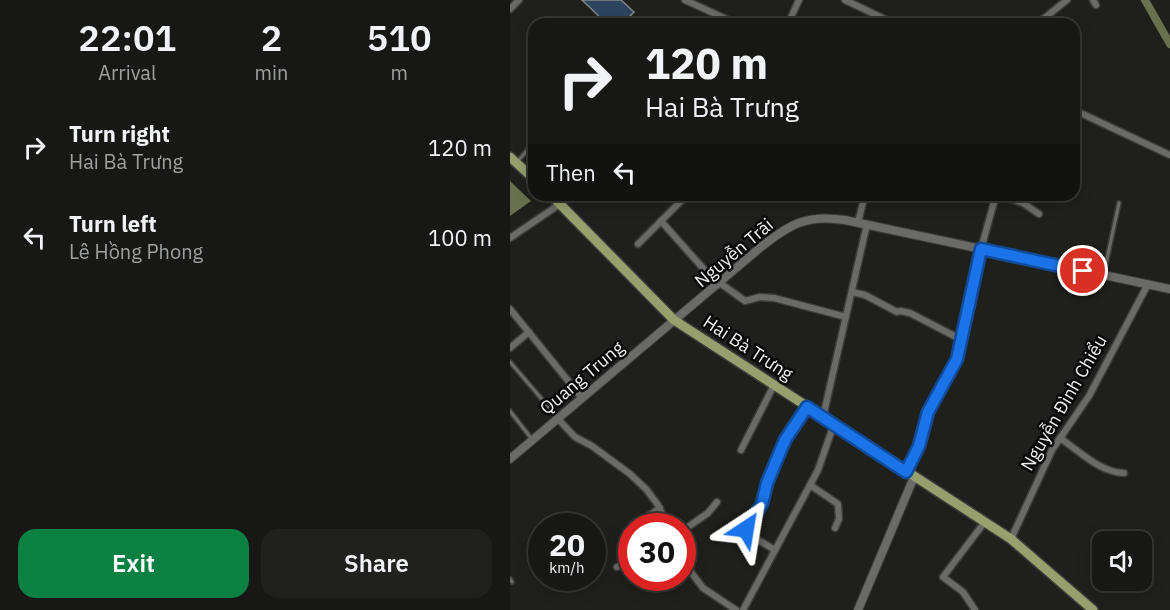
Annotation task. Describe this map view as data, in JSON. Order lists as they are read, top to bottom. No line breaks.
{"streets":{"main road":["Hai Bà Trưng"],"street":["Nguyễn Trãi","Quang Trung","Nguyễn Đình Chiểu"]},"crossings":[["Nguyễn Trãi","Hai Bà Trưng"],["Nguyễn Trãi","Quang Trung"],["Nguyễn Trãi","Nguyễn Đình Chiểu"],["Hai Bà Trưng","Quang Trung"],["Hai Bà Trưng","Nguyễn Đình Chiểu"]],"page":{"eta":["22:01","Arrival","2","min","510","m"],"turn":["120 m","Hai Bà Trưng"],"list":[{"name":"Turn right","note":"Hai Bà Trưng","value":"120 m"},{"name":"Turn left","note":"Lê Hồng Phong","value":"100 m"}],"then":"Then","speed":"20 km/h","limit":"30","buttons":["Exit","Share"]}}
